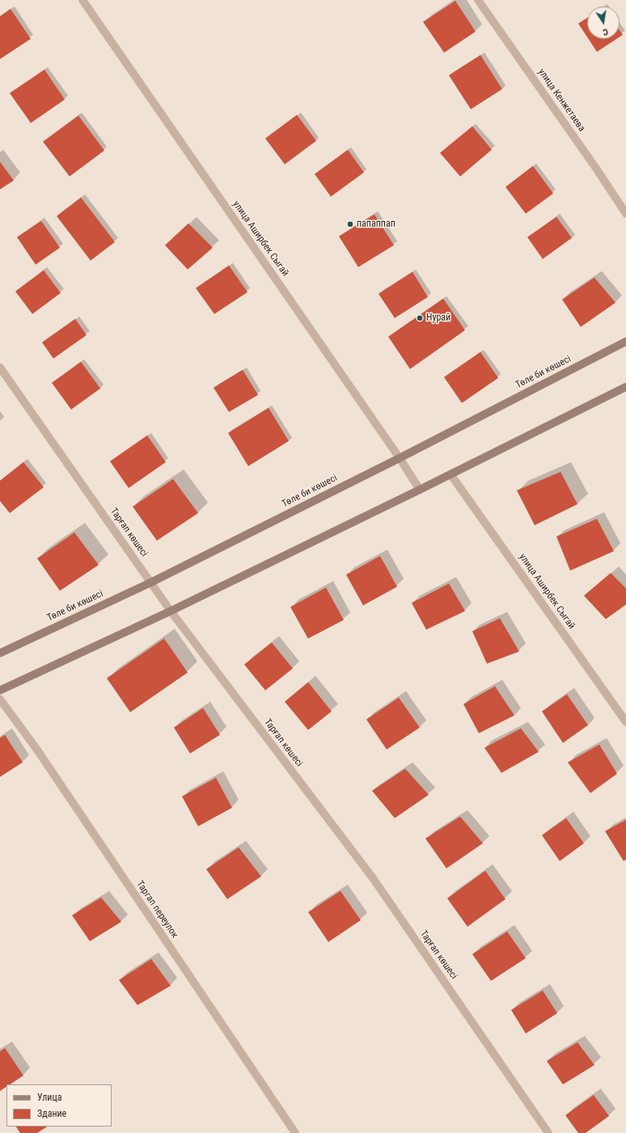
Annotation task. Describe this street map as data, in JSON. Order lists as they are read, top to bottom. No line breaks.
{"streets":{"main road":["Төле би көшесі"],"street":["улица Кенжетаева","улица Аширбек Сыгай","Тарғап көшесі","Таргап переулок"]},"crossings":[["улица Аширбек Сыгай","Төле би көшесі"],["Төле би көшесі","Тарғап көшесі"]],"places":["папаппап","Нурай"],"legend":["Улица","Здание"],"north":"bottom"}
